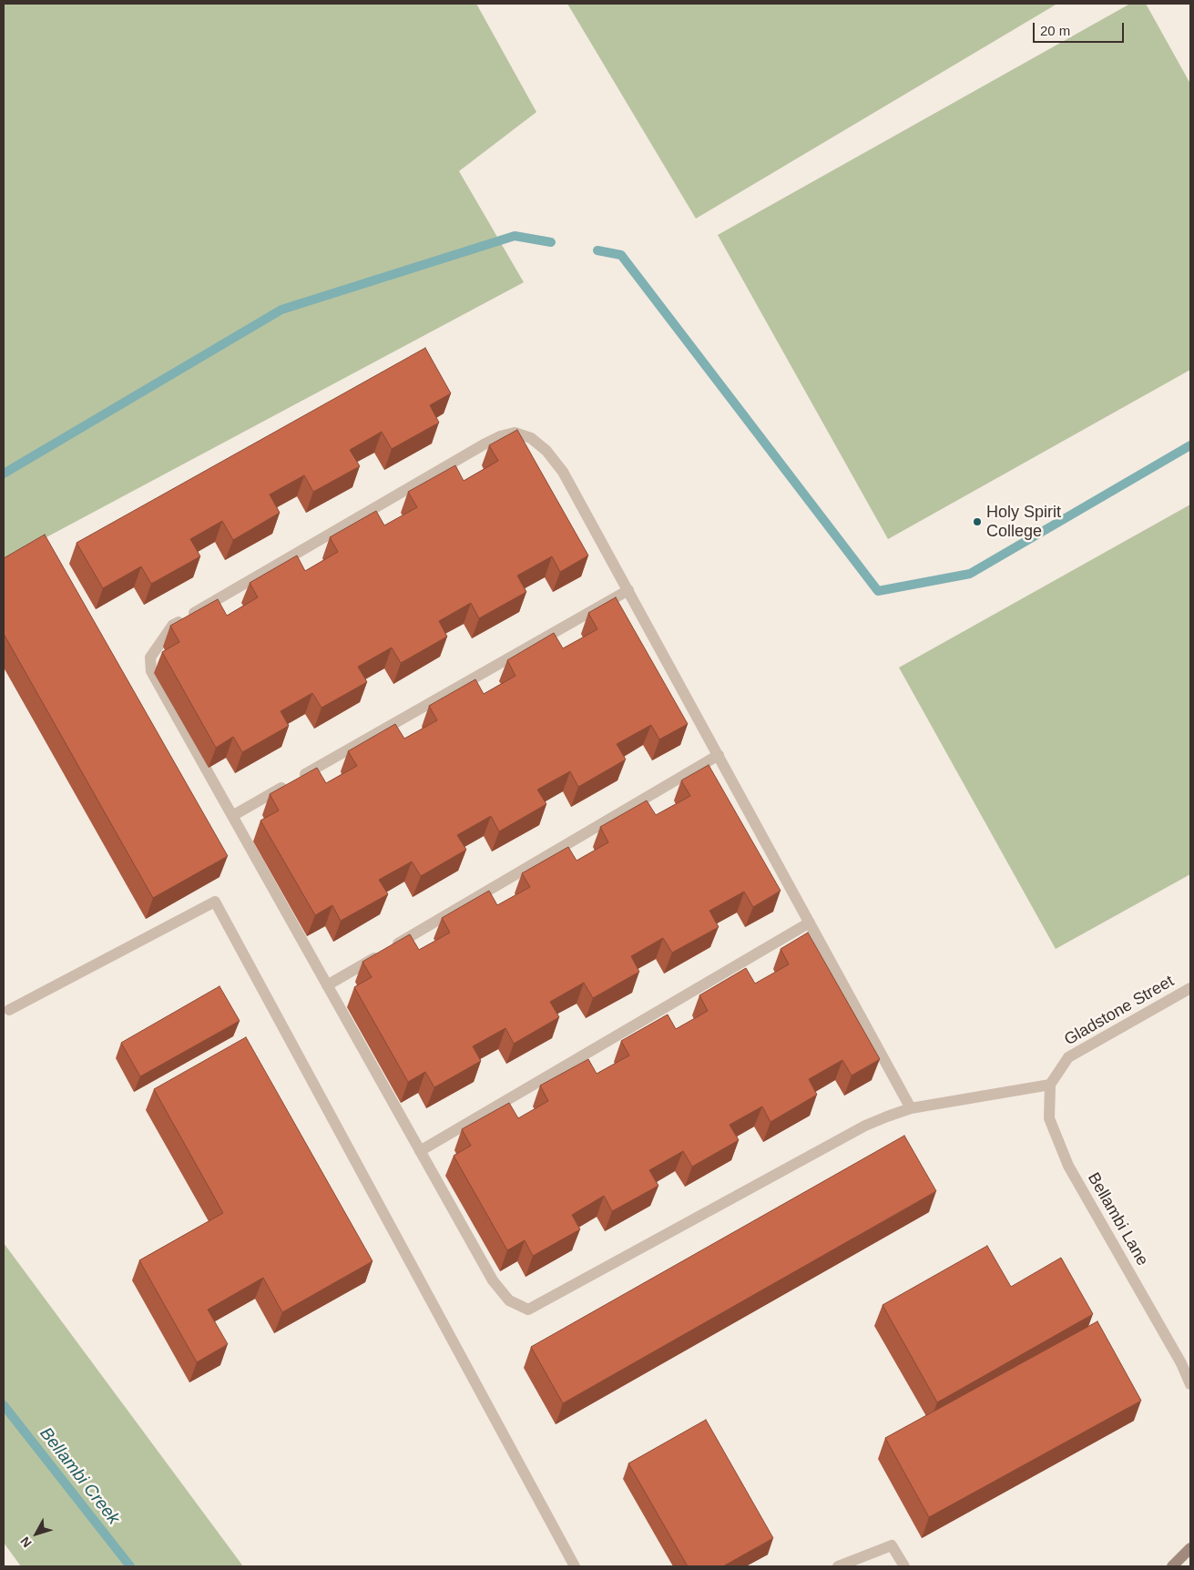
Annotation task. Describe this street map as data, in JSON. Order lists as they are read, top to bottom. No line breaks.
{"streets":{"street":["Gladstone Street","Bellambi Lane"]},"crossings":[["Gladstone Street","Bellambi Lane"]],"water":["Bellambi Creek"],"places":["Holy Spirit College"],"scale_bar":"20 m","north":"bottom left"}
